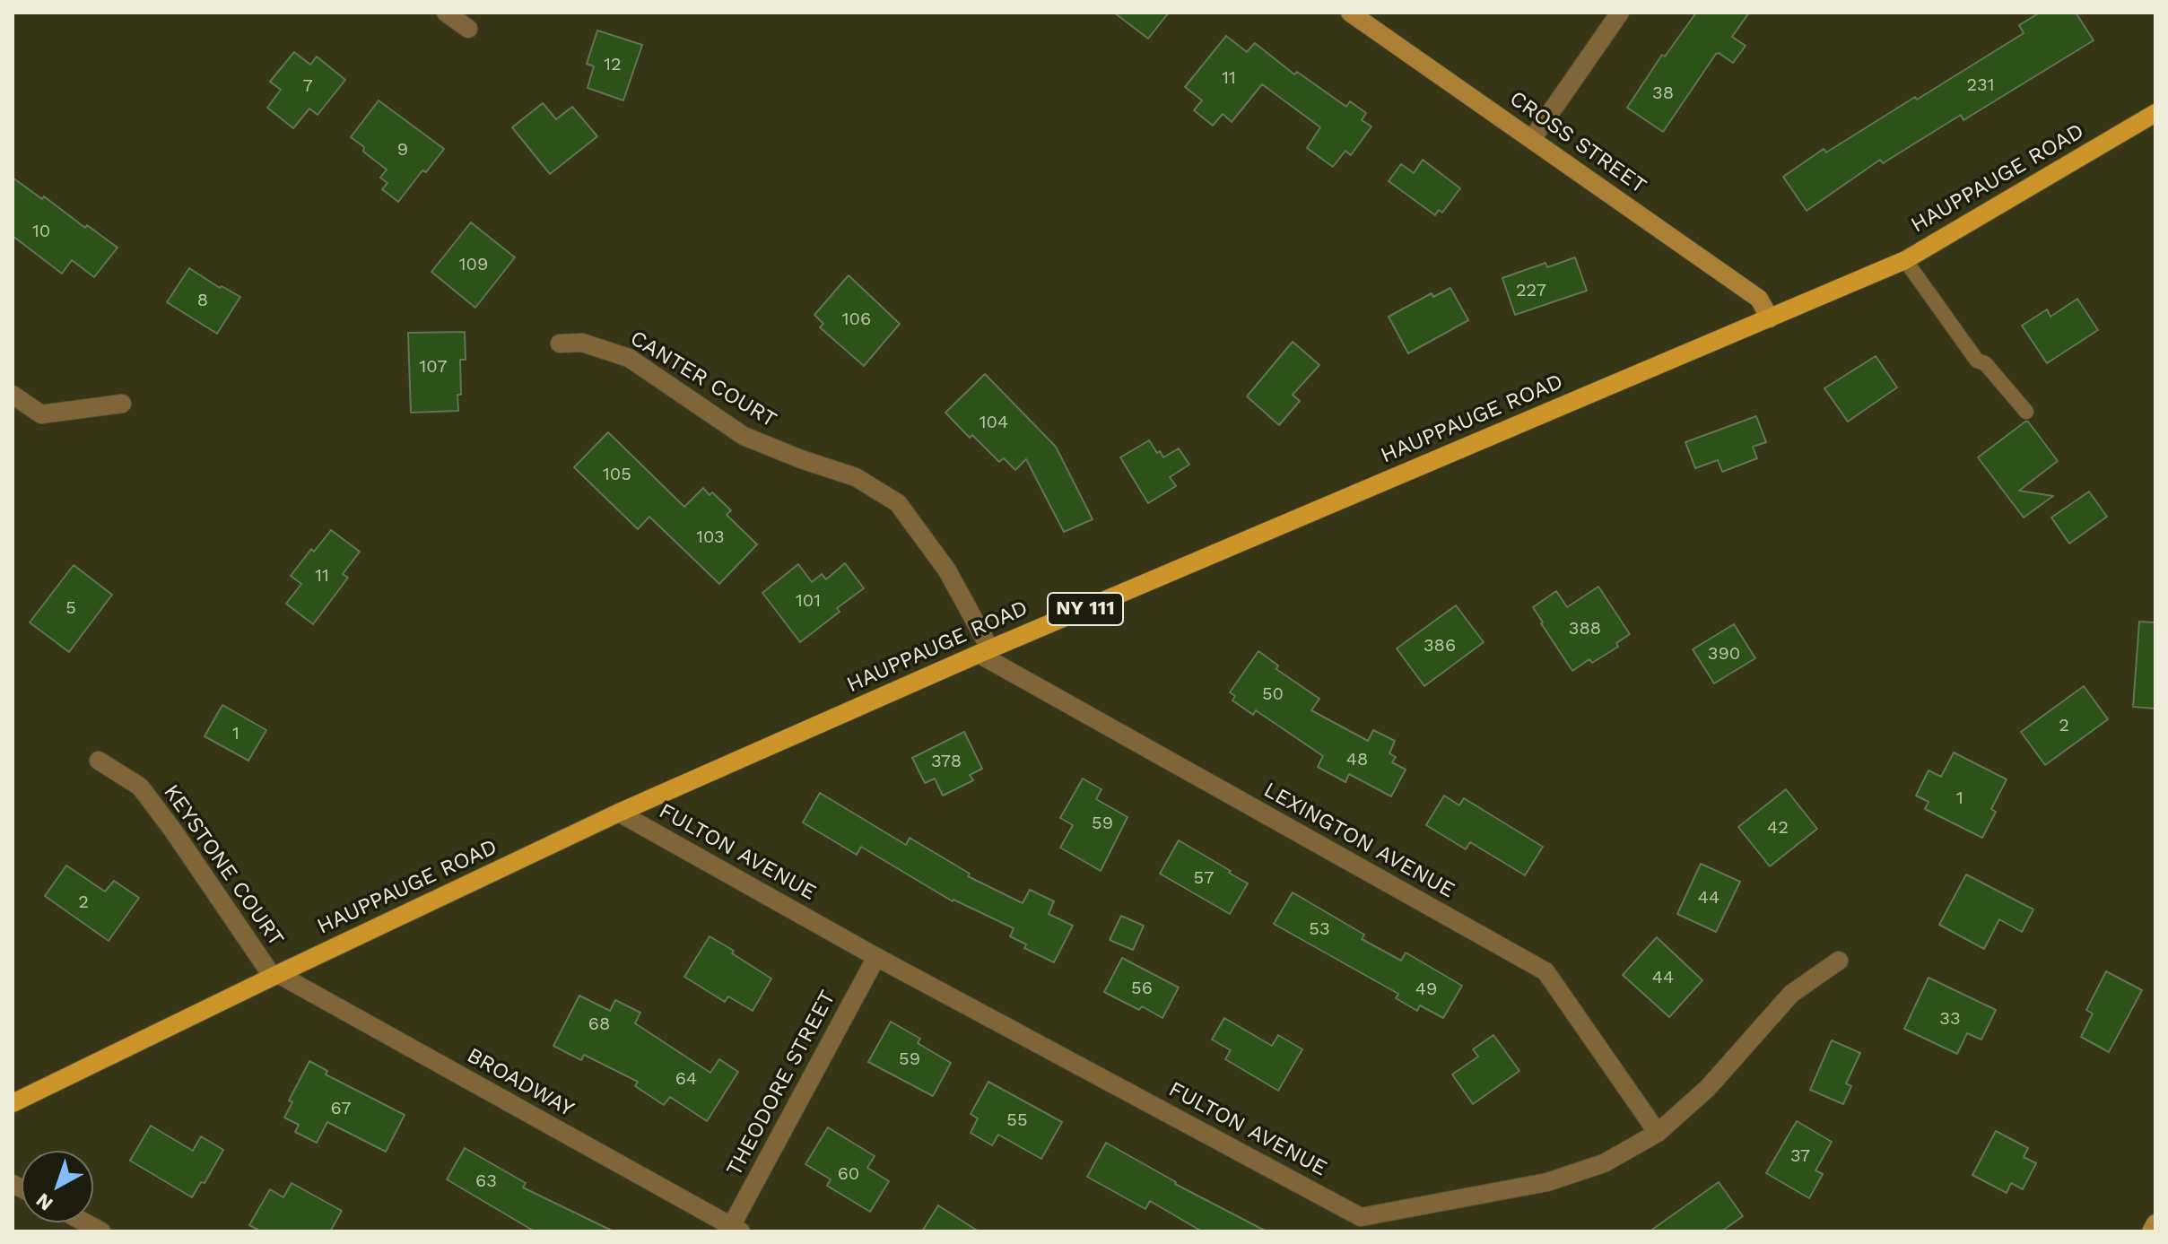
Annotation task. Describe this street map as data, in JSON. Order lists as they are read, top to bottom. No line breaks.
{"streets":{"main road":["HAUPPAUGE ROAD","NY 111"],"street":["CROSS STREET","CANTER COURT","LEXINGTON AVENUE","FULTON AVENUE","KEYSTONE COURT","BROADWAY","THEODORE STREET"]},"crossings":[["CROSS STREET","HAUPPAUGE ROAD"],["HAUPPAUGE ROAD","CANTER COURT"],["HAUPPAUGE ROAD","LEXINGTON AVENUE"],["HAUPPAUGE ROAD","FULTON AVENUE"],["HAUPPAUGE ROAD","KEYSTONE COURT"],["HAUPPAUGE ROAD","BROADWAY"],["CANTER COURT","LEXINGTON AVENUE"],["LEXINGTON AVENUE","FULTON AVENUE"],["FULTON AVENUE","THEODORE STREET"],["KEYSTONE COURT","BROADWAY"],["BROADWAY","THEODORE STREET"]],"house_numbers":["12","11","231","7","38","9","10","109","227","8","106","107","104","105","103","11","101","5","388","386","390","50","2","1","48","378","1","59","42","57","44","2","53","44","56","49","33","68","59","64","67","55","37","60","63"],"north":"bottom left"}
